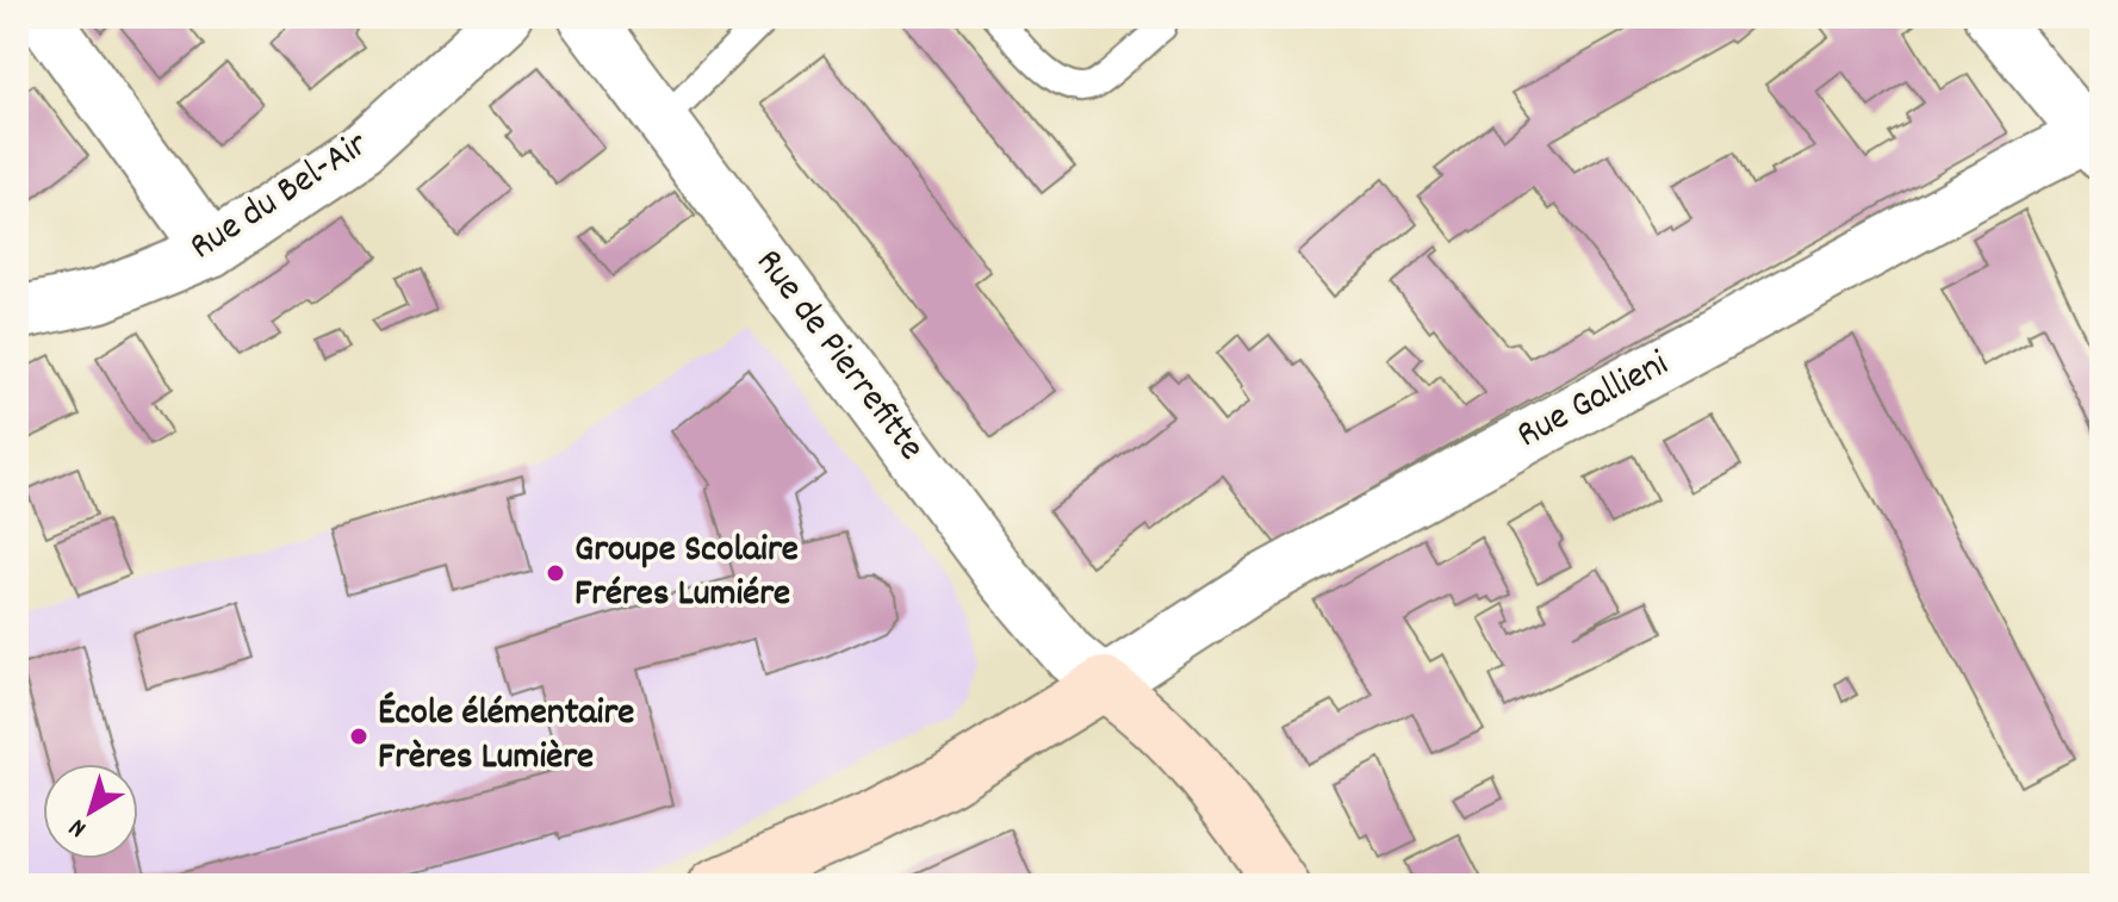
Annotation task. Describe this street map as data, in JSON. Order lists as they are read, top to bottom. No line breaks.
{"streets":{"street":["Rue du Bel-Air","Rue de Pierrefitte","Rue Gallieni"]},"crossings":[["Rue de Pierrefitte","Rue Gallieni"]],"places":["Groupe Scolaire Fréres Lumiére","École élémentaire Frères Lumière"],"north":"bottom left"}
